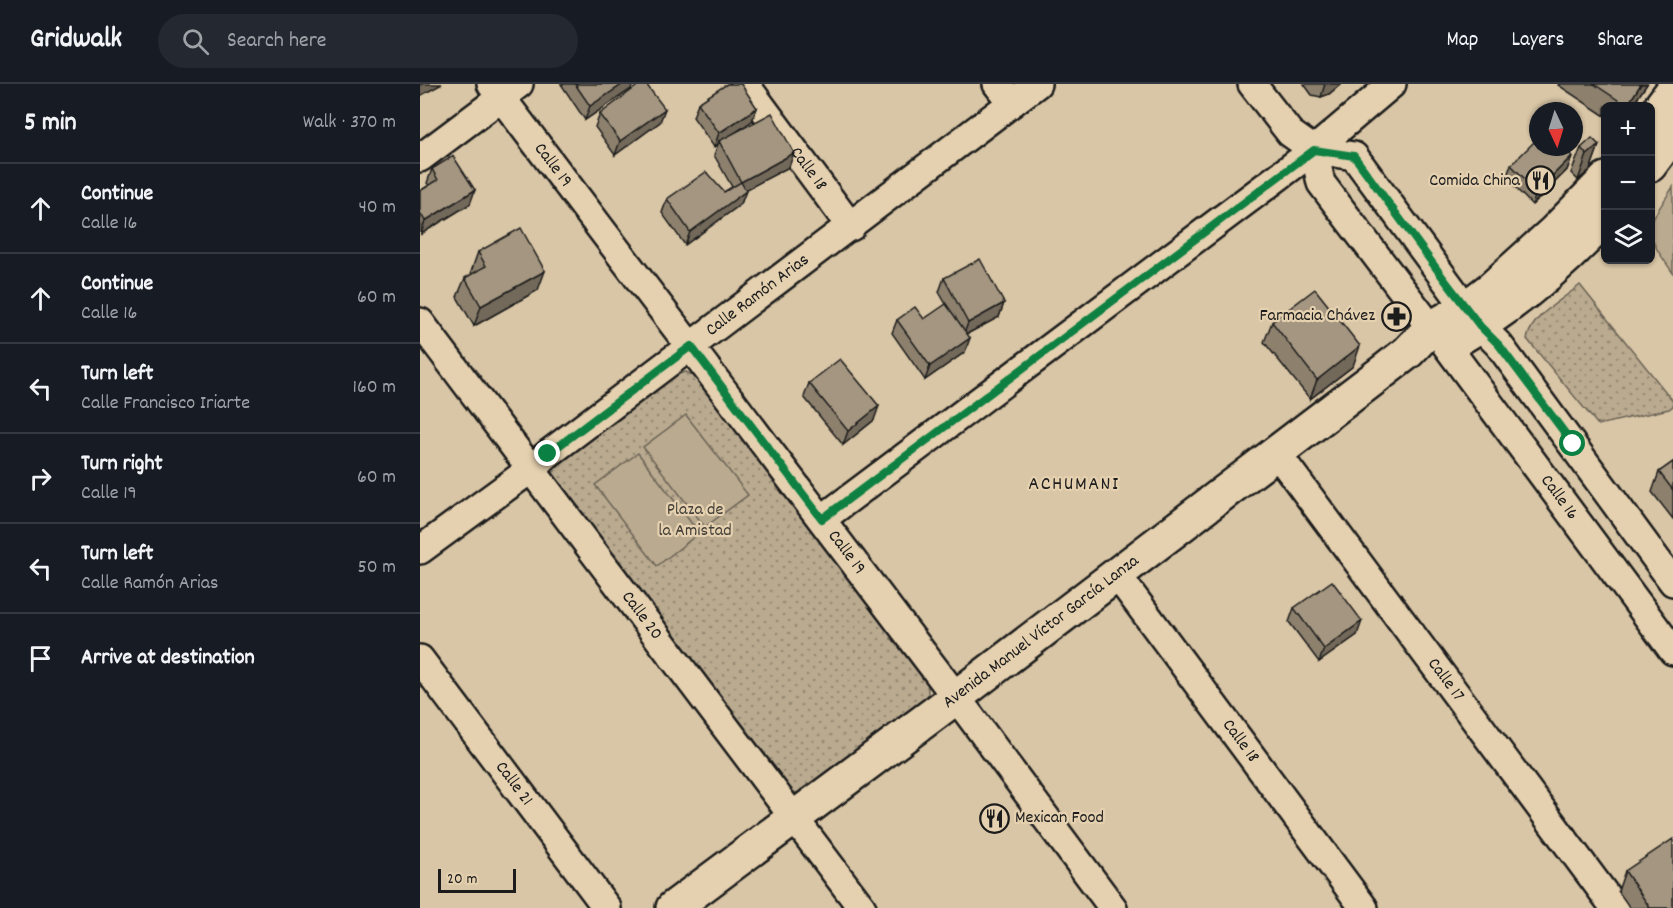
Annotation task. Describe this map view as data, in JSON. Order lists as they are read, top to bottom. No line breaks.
{"streets":{"main road":["Avenida Manuel Víctor García Lanza"],"street":["Calle 19","Calle 18","Calle Ramón Arias","Calle 16","Calle 20","Calle 17","Calle 21"]},"crossings":[["Calle 19","Calle Ramón Arias"],["Calle 19","Avenida Manuel Víctor García Lanza"],["Calle 18","Calle Ramón Arias"],["Calle 18","Avenida Manuel Víctor García Lanza"],["Calle Ramón Arias","Calle 20"],["Calle 16","Avenida Manuel Víctor García Lanza"],["Calle 20","Avenida Manuel Víctor García Lanza"],["Avenida Manuel Víctor García Lanza","Calle 17"]],"districts":["ACHUMANI"],"parks":["Plaza de la Amistad"],"places":{"restaurant":["Comida China","Mexican Food"],"pharmacy":["Farmacia Chávez"]},"scale_bar":"20 m","north":"bottom","page":{"header":"Gridwalk","search":"Search here","nav":["Map","Layers","Share"],"heading":["5 min","Walk · 370 m"],"map_buttons":["+","−"],"list":[["Continue","Calle 16","40 m"],["Continue","Calle 16","60 m"],["Turn left","Calle Francisco Iriarte","160 m"],["Turn right","Calle 19","60 m"],["Turn left","Calle Ramón Arias","50 m"],"Arrive at destination"],"scale":"20 m"}}
